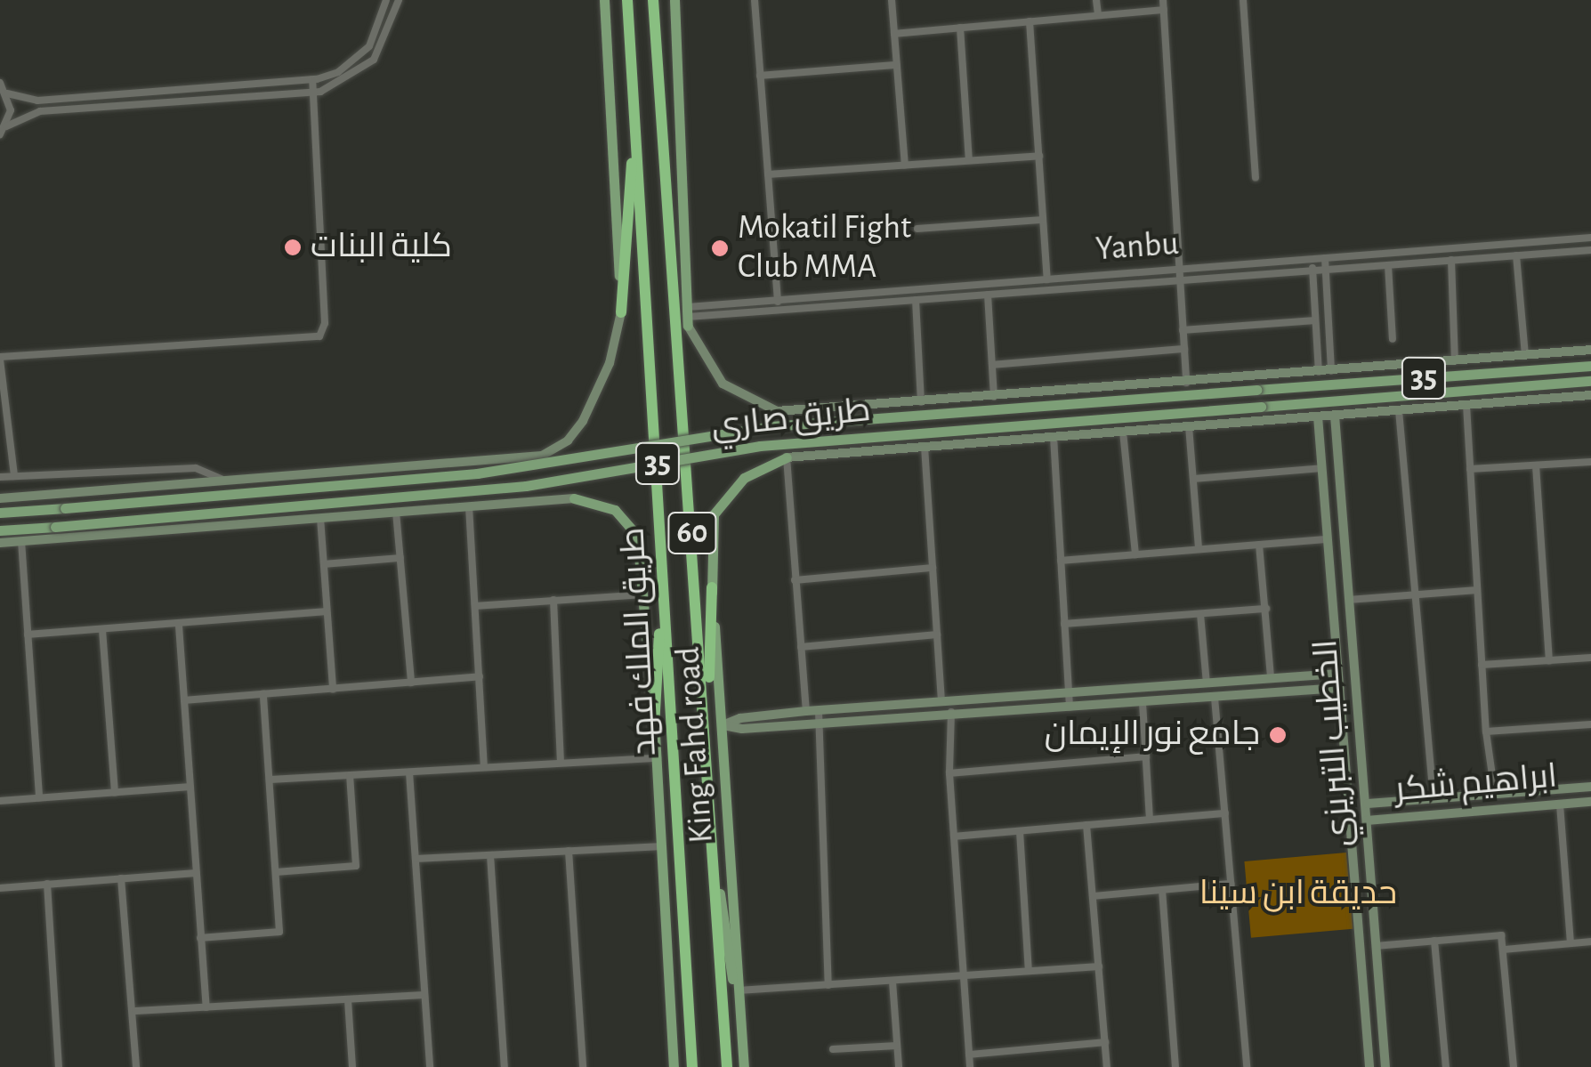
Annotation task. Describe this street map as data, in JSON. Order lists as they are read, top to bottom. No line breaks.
{"streets":{"highway":["60","طريق الملك فهد"],"main road":["35","طريق صاري","الخطيب التبريزي","King Fahd road","ابراهيم شكر"],"street":["Yanbu"]},"crossings":[["طريق الملك فهد","King Fahd road"],["الخطيب التبريزي","ابراهيم شكر"]],"parks":["حديقة ابن سينا"],"places":["كلية البنات","Mokatil Fight Club MMA","جامع نور الإيمان"]}
